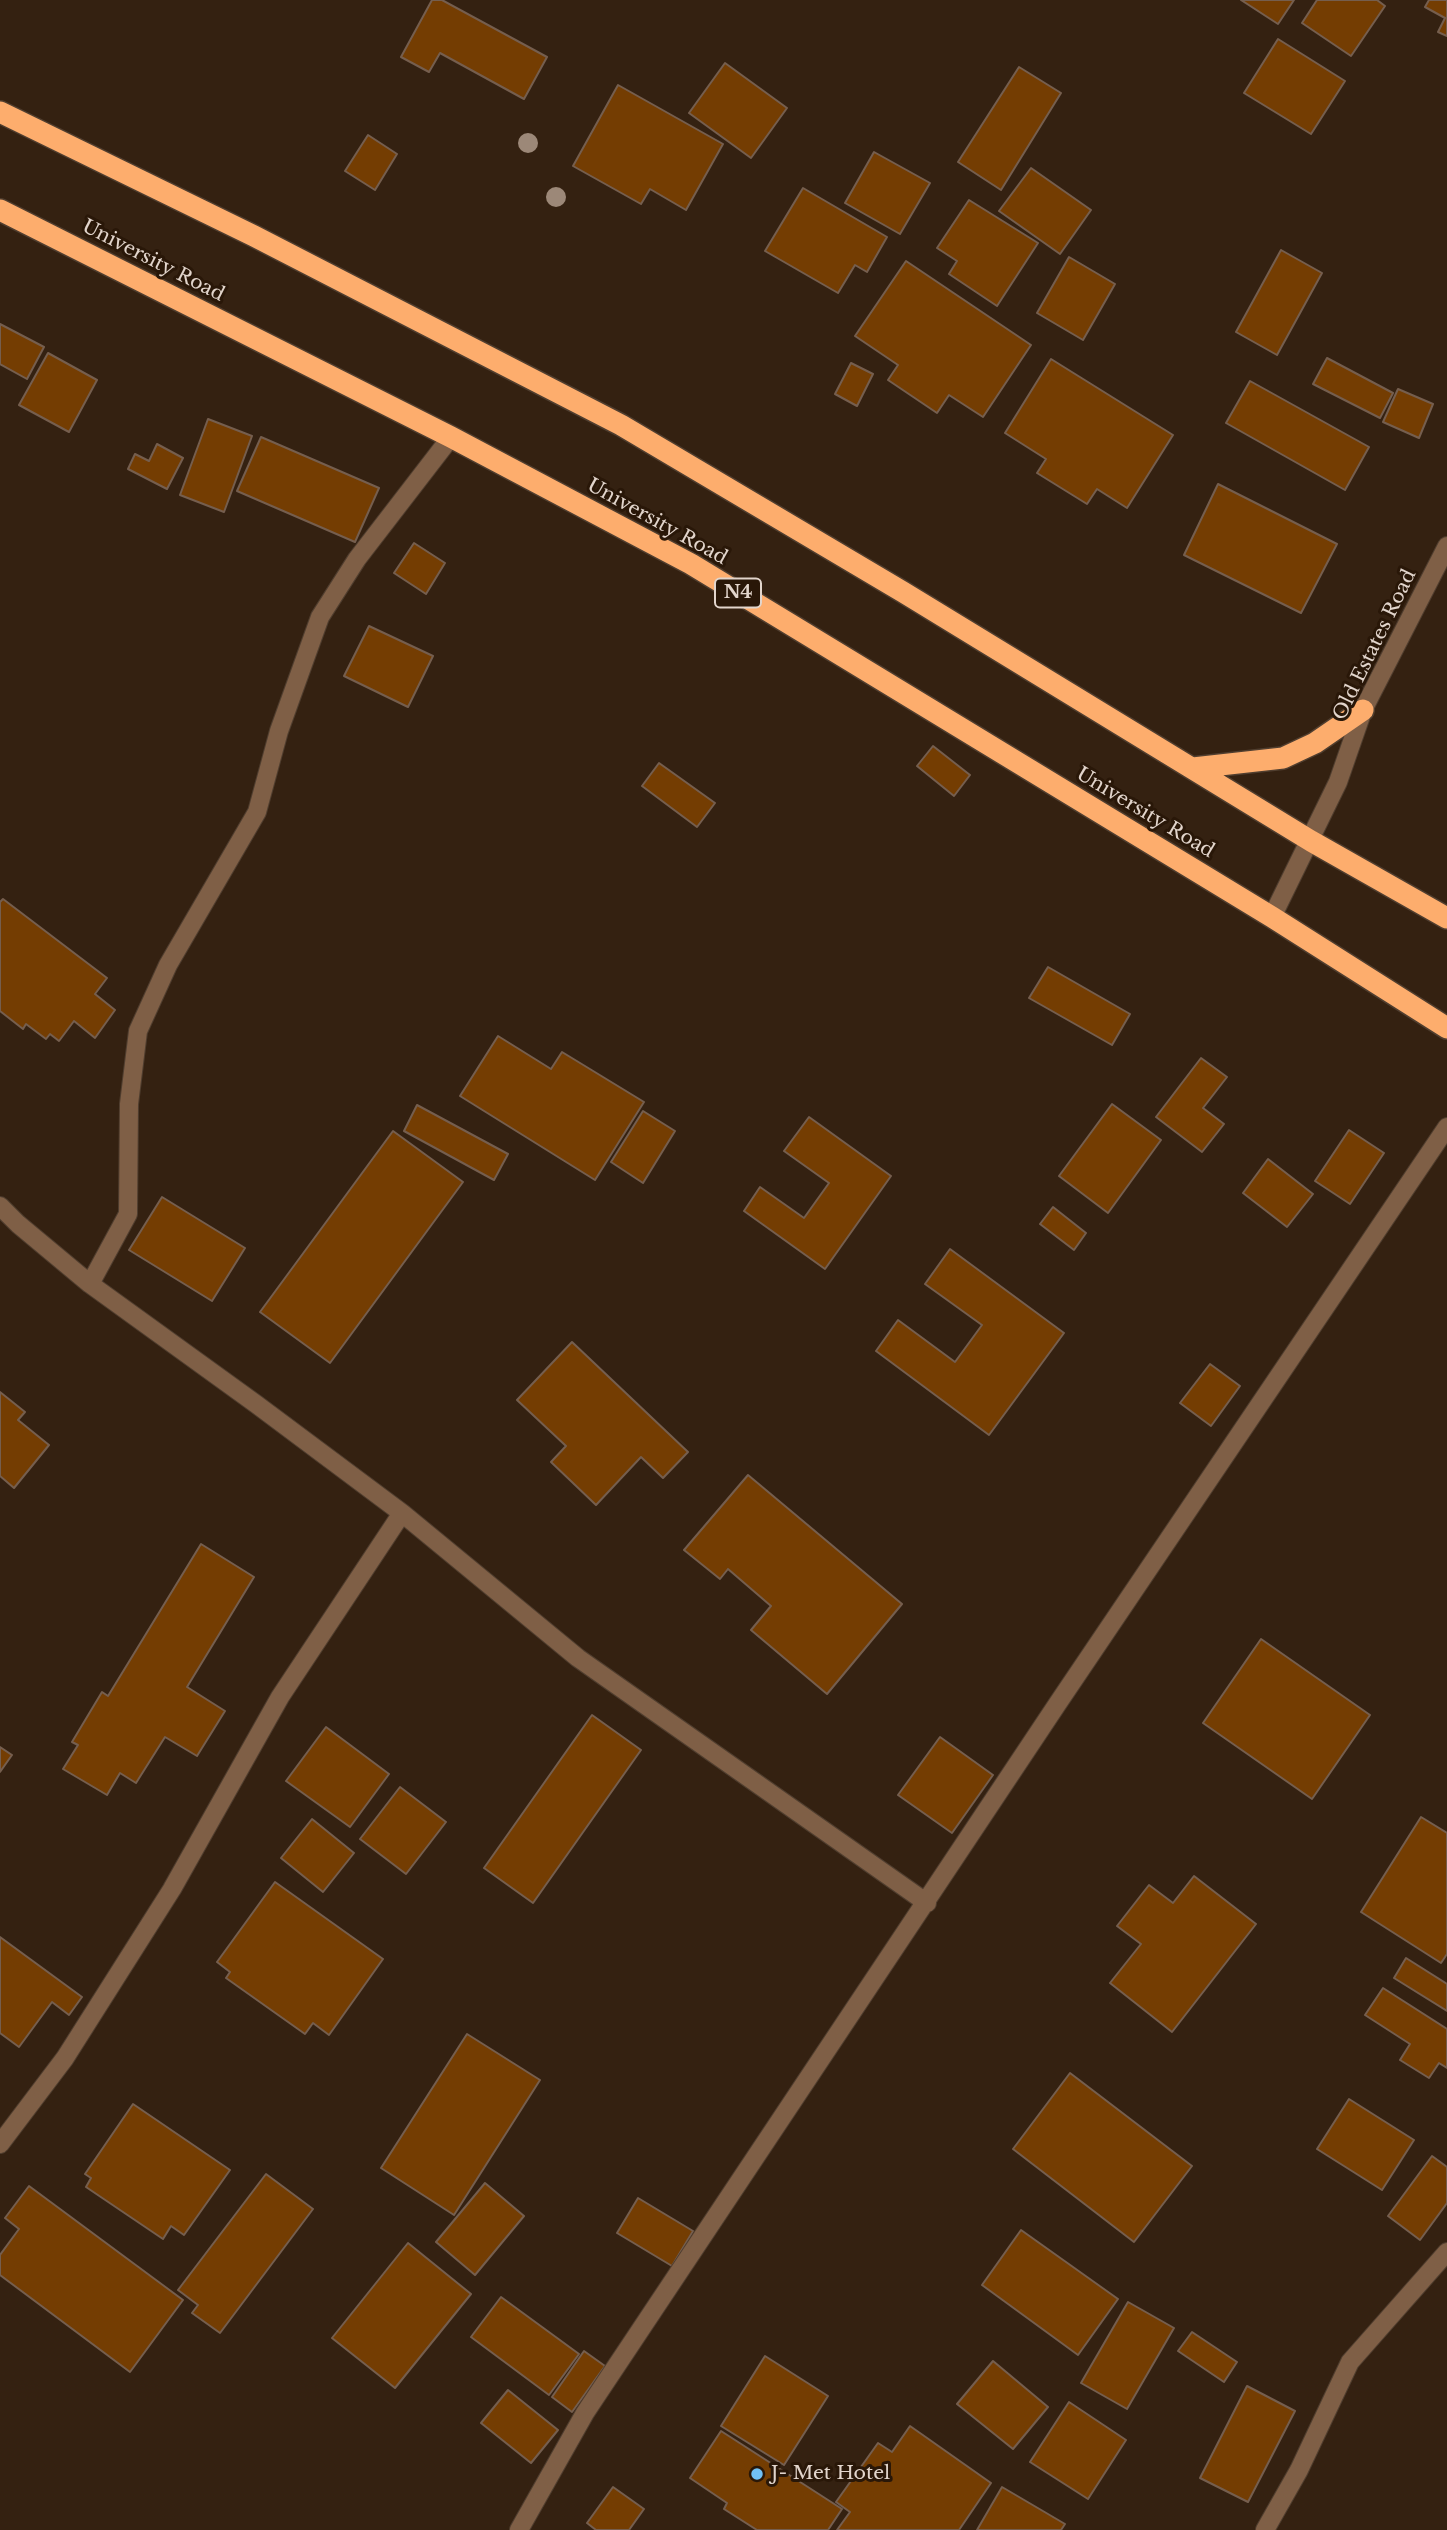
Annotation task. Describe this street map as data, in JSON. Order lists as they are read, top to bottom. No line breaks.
{"streets":{"highway":["University Road","N4"],"street":["Old Estates Road"]},"crossings":[["University Road","Old Estates Road"]],"places":["J- Met Hotel"]}
